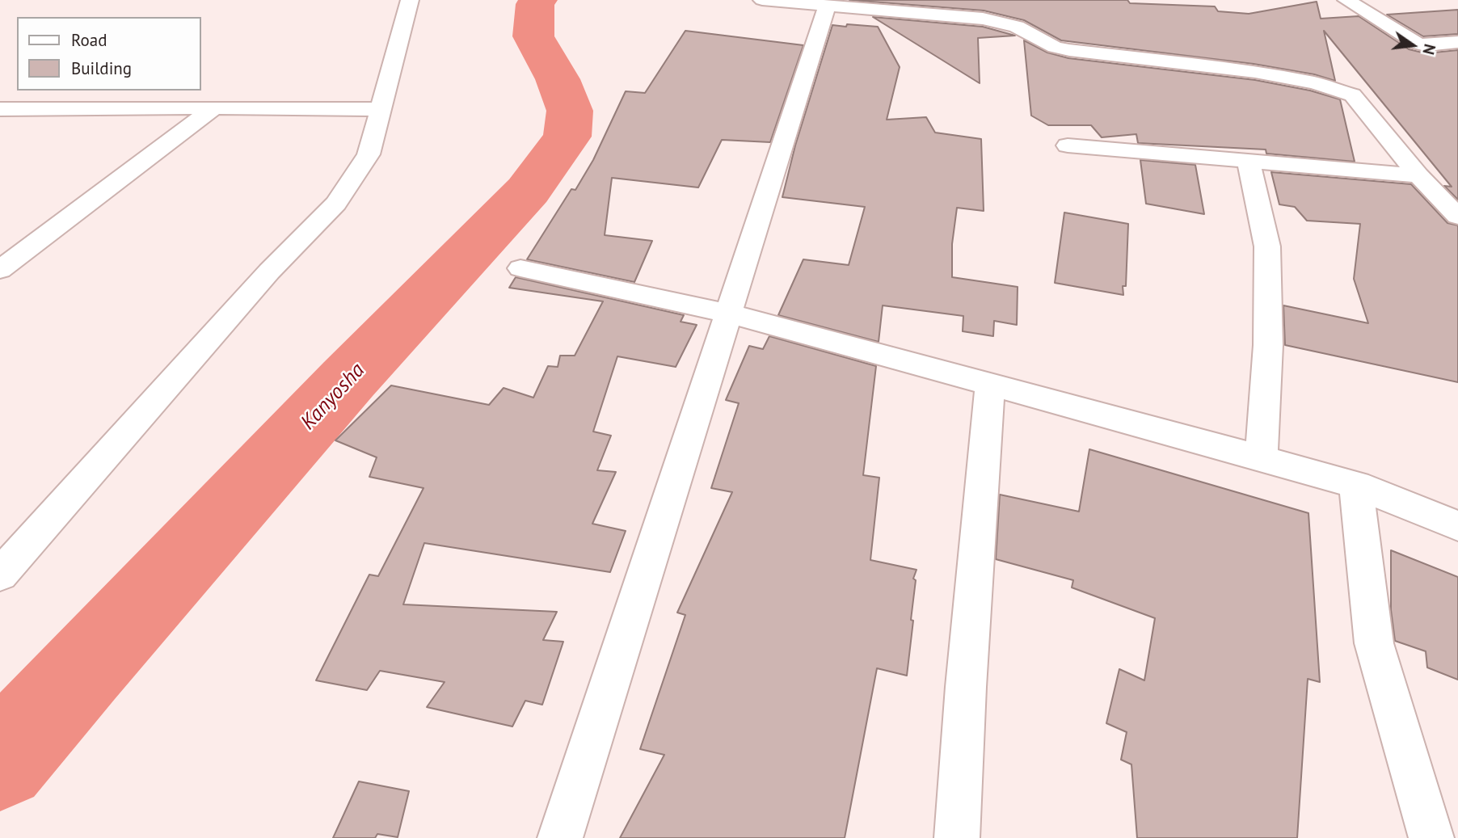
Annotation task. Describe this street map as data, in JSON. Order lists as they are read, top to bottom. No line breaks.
{"water":["Kanyosha"],"legend":["Road","Building"],"north":"right"}
